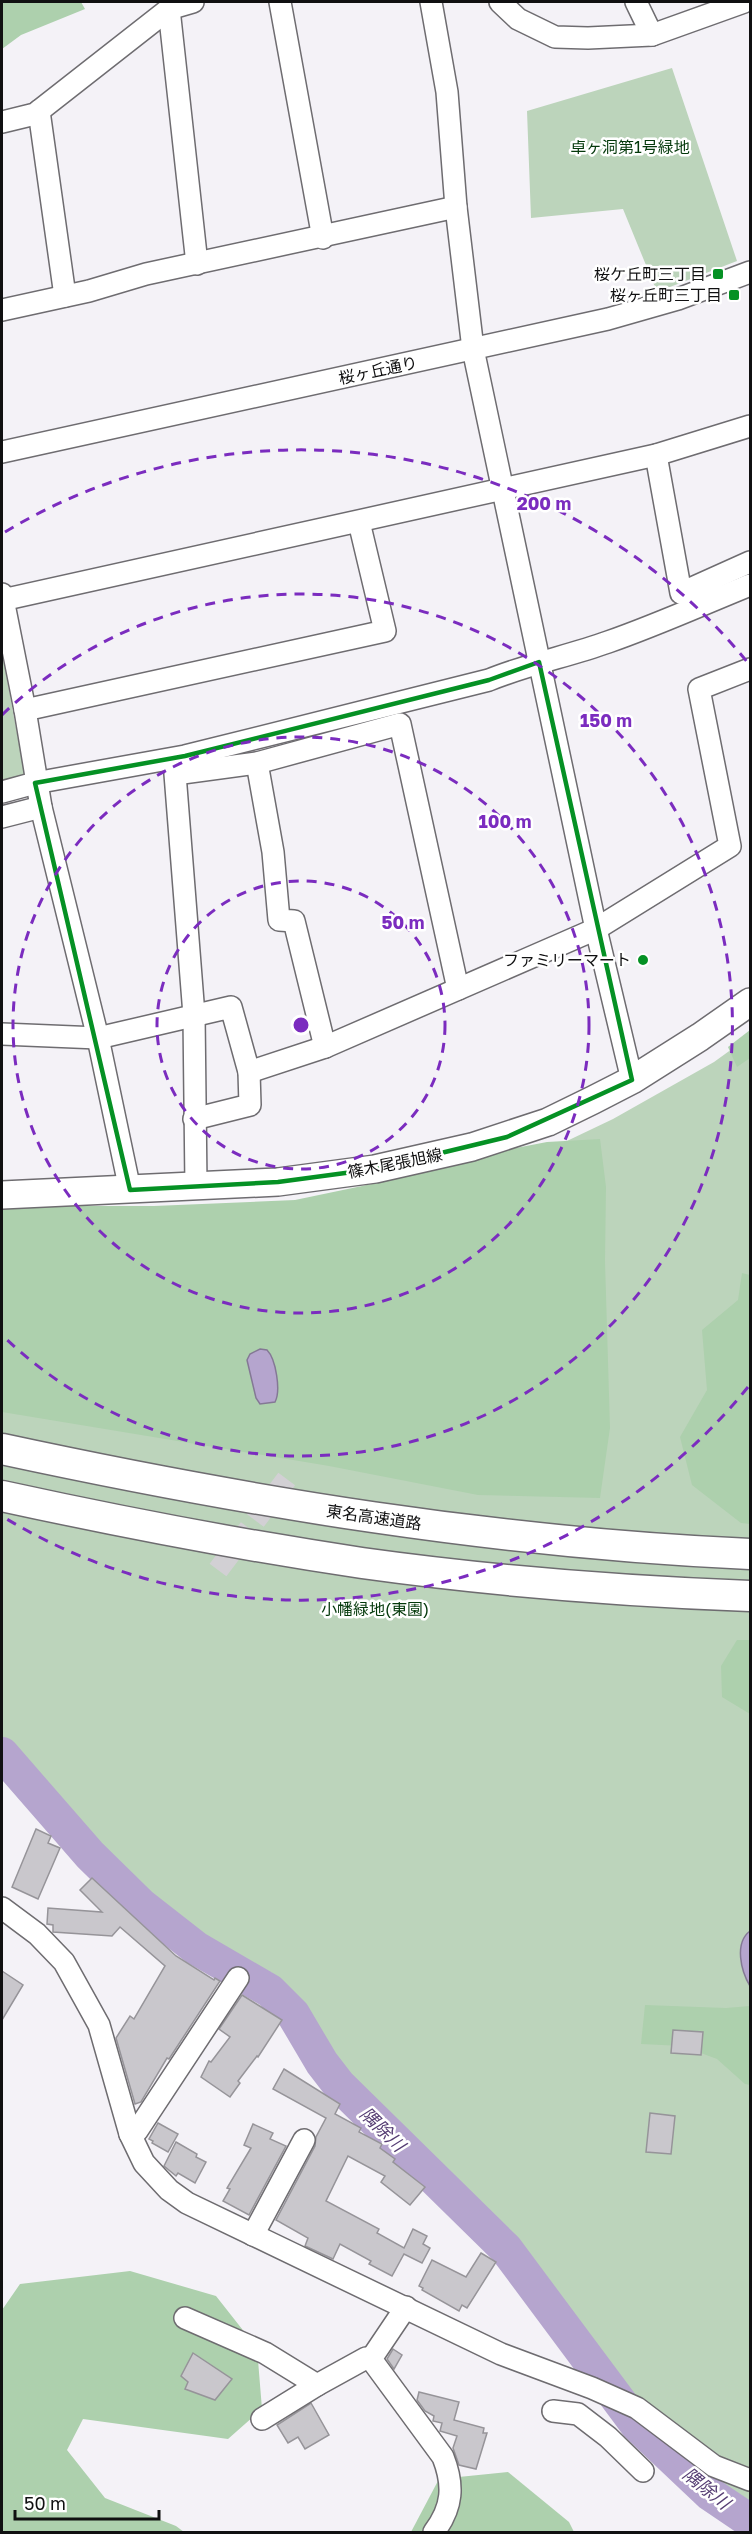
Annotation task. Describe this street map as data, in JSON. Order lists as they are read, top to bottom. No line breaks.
{"streets":{"highway":["東名高速道路"],"main road":["篠木尾張旭線"],"street":["桜ヶ丘通り"]},"water":["隅除川"],"parks":["卓ヶ洞第1号緑地","小幡緑地(東園)"],"places":{"transit":["桜ケ丘町三丁目","桜ヶ丘町三丁目"],"other":["ファミリーマート"]},"scale_bar":"50 m","rings":["200 m","150 m","100 m","50 m"]}
